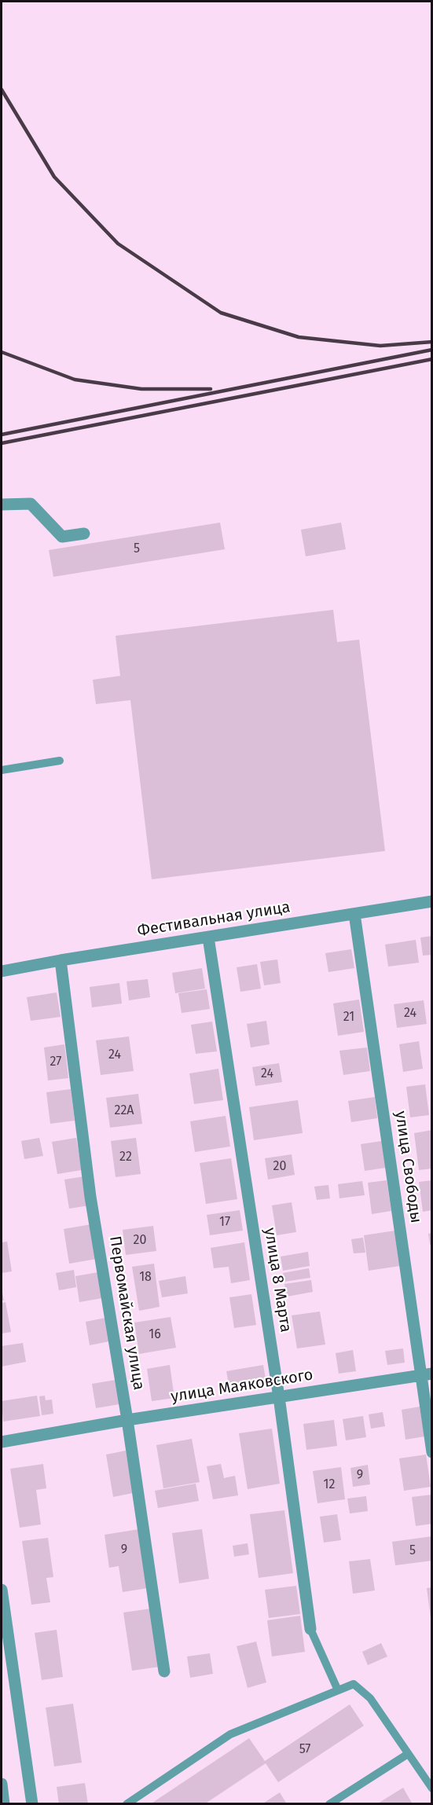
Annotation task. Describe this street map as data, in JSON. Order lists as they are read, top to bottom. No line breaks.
{"streets":{"street":["Фестивальная улица","улица Свободы","улица 8 Марта","Первомайская улица","улица Маяковского"]},"crossings":[["Фестивальная улица","улица Свободы"],["Фестивальная улица","улица 8 Марта"],["Фестивальная улица","Первомайская улица"],["улица Свободы","улица Маяковского"],["улица 8 Марта","улица Маяковского"],["Первомайская улица","улица Маяковского"]],"house_numbers":["5","24","21","24","27","24","22А","22","20","17","20","18","16","9","12","9","5","57"]}
